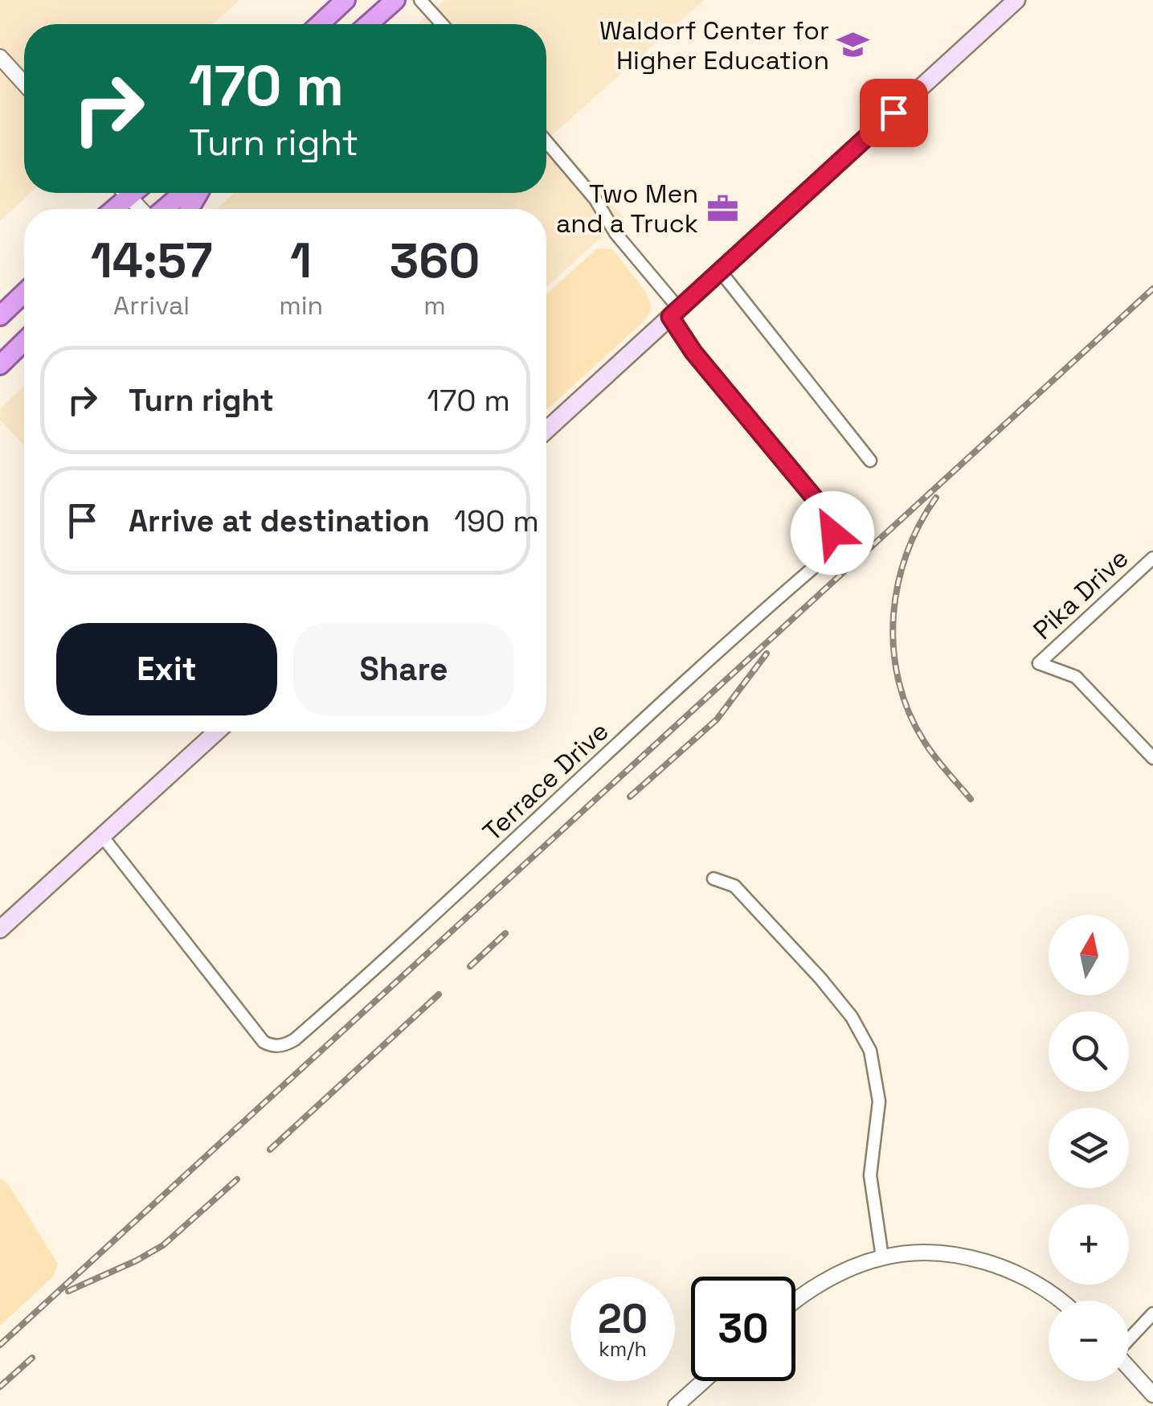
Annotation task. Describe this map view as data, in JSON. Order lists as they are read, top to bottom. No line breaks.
{"streets":{"street":["Pika Drive","Terrace Drive"]},"places":{"school or university":["Waldorf Center for Higher Education"],"office":["Two Men and a Truck"]},"north":"top","page":{"turn":["170 m","Turn right"],"eta":["14:57","Arrival","1","min","360","m"],"list":[{"name":"Turn right","value":"170 m"},{"name":"Arrive at destination","value":"190 m"}],"buttons":["Exit","Share"],"map_buttons":["+","−"],"speed":"20 km/h","limit":"30"}}
